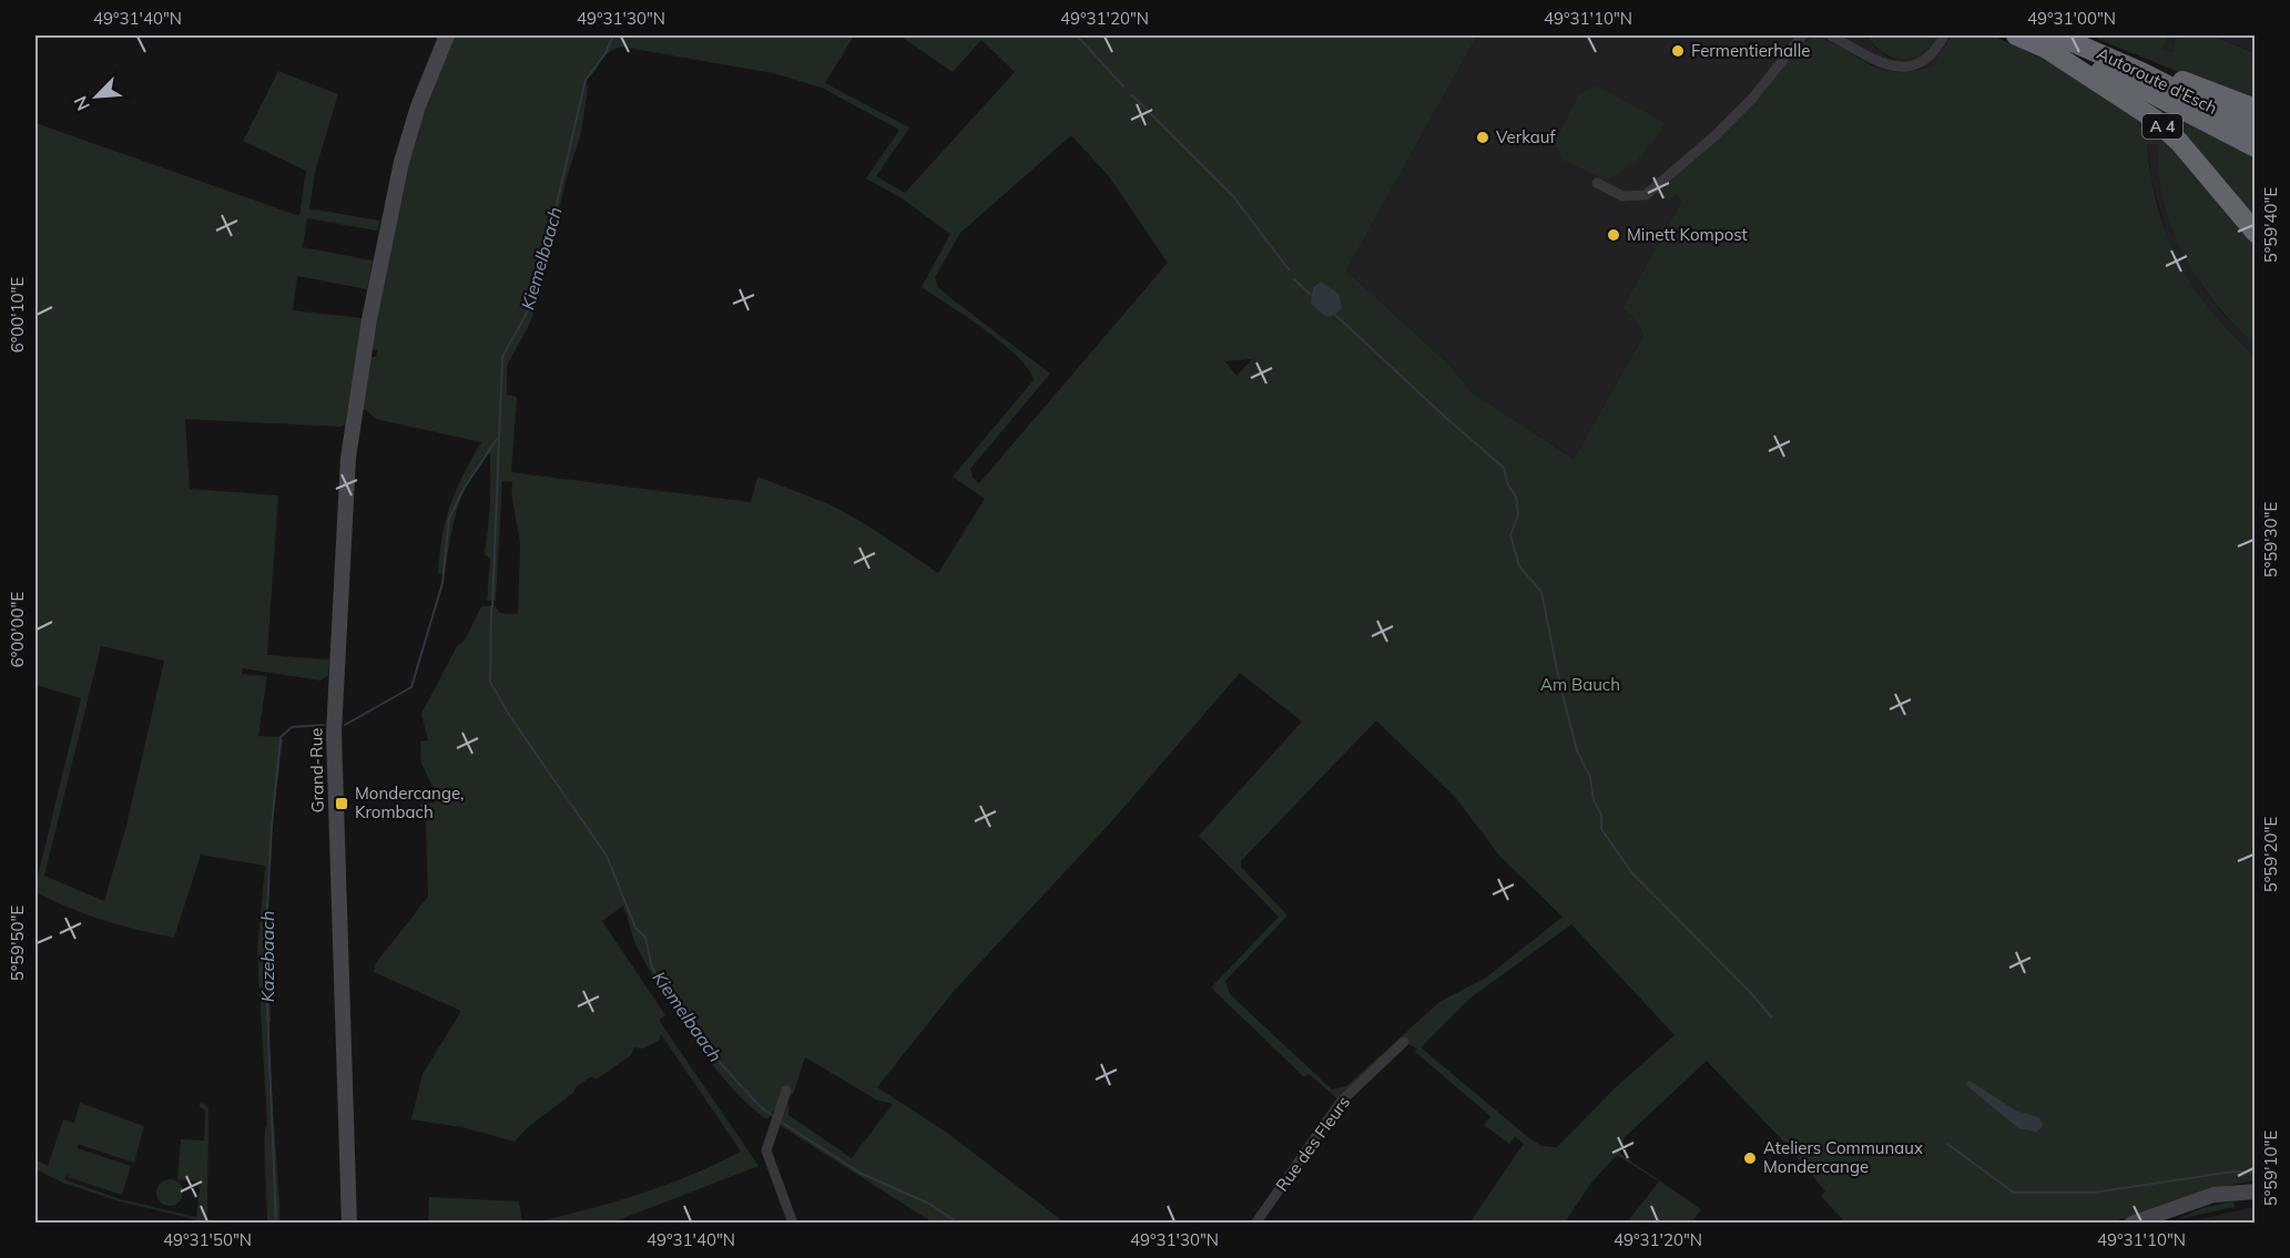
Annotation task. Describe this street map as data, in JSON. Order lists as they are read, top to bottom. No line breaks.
{"streets":{"highway":["Autoroute d'Esch","A 4"],"main road":["Grand-Rue"],"street":["Rue des Fleurs"]},"crossings":[["Autoroute d'Esch","A 4"]],"water":["Kiemelbaach","Kazebaach"],"parks":["Am Bauch"],"places":{"other":["Fermentierhalle","Verkauf","Minett Kompost","Ateliers Communaux Mondercange"],"transit":["Mondercange, Krombach"]},"north":"bottom left","coordinates":["49°31'40\"N","49°31'30\"N","49°31'20\"N","49°31'10\"N","49°31'00\"N","5°59'40\"E","6°00'10\"E","5°59'30\"E","6°00'00\"E","5°59'20\"E","5°59'50\"E","5°59'10\"E","49°31'50\"N"]}
